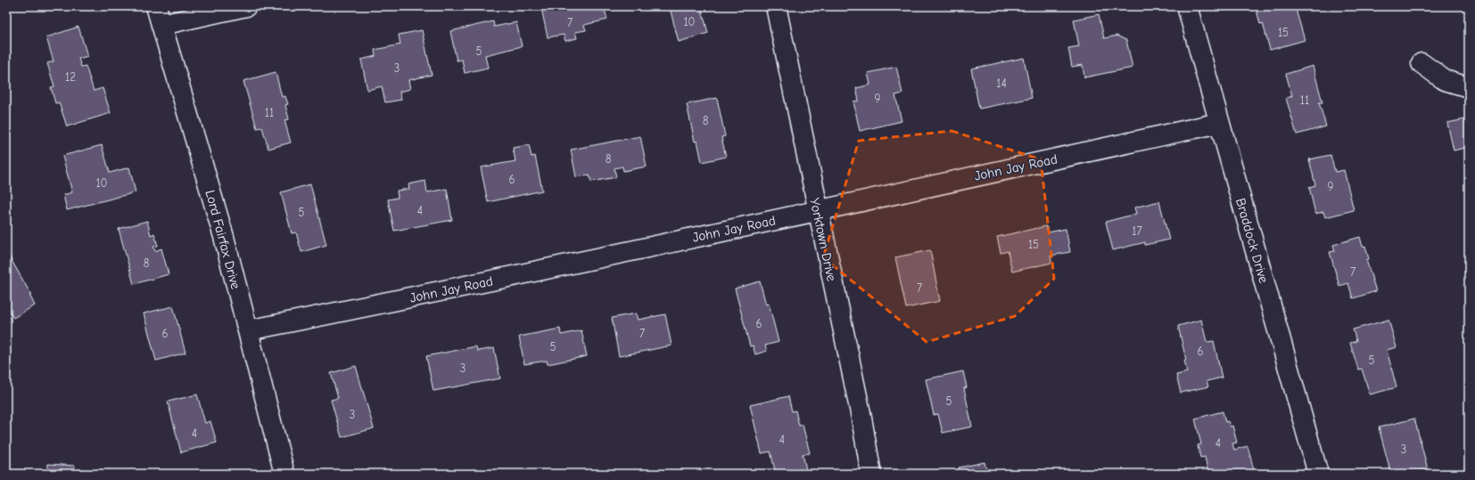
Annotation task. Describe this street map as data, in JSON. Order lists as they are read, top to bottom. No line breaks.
{"streets":{"street":["John Jay Road","Lord Fairfax Drive","Yorktown Drive","Braddock Drive"]},"crossings":[["John Jay Road","Lord Fairfax Drive"],["John Jay Road","Yorktown Drive"],["John Jay Road","Braddock Drive"]],"house_numbers":["10","7","15","5","3","12","14","9","11","11","8","8","6","10","9","4","5","17","15","8","7","7","6","6","7","5","6","5","3","5","3","4","4","4","3"]}
